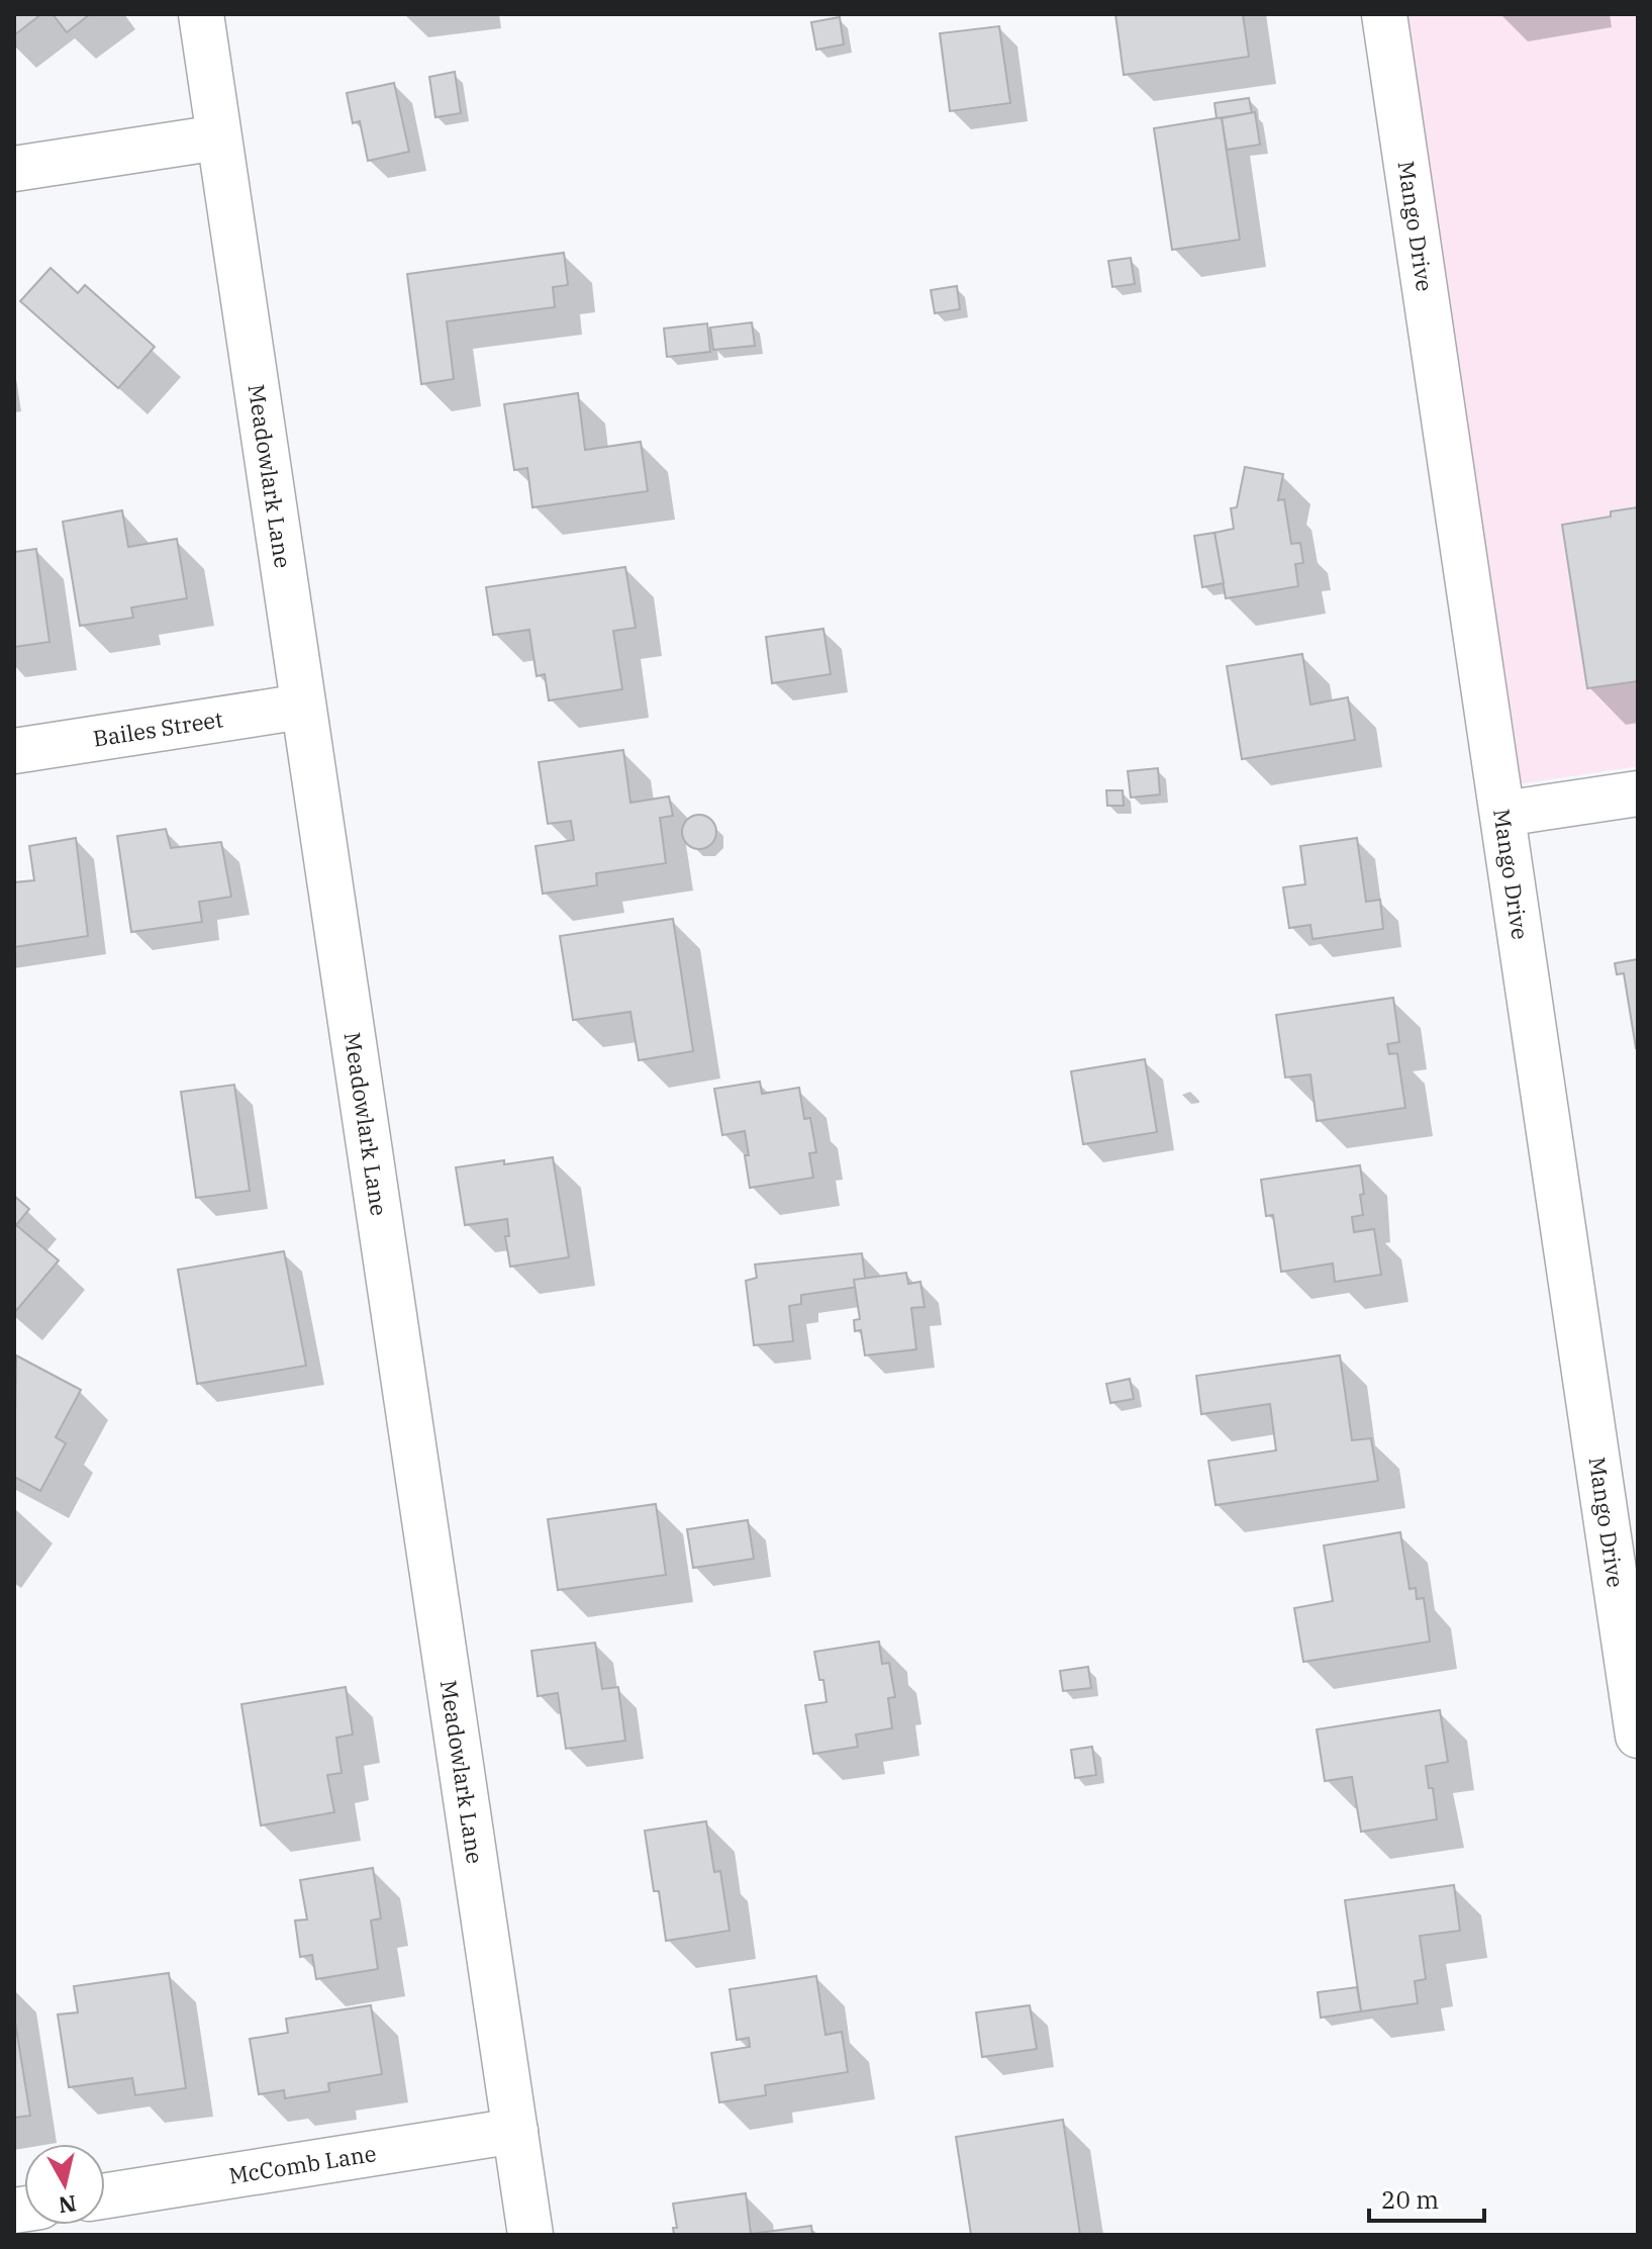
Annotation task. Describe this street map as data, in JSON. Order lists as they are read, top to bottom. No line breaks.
{"streets":{"street":["Mango Drive","Meadowlark Lane","Bailes Street","McComb Lane"]},"crossings":[["Meadowlark Lane","Bailes Street"],["Meadowlark Lane","McComb Lane"]],"scale_bar":"20 m","north":"bottom"}
